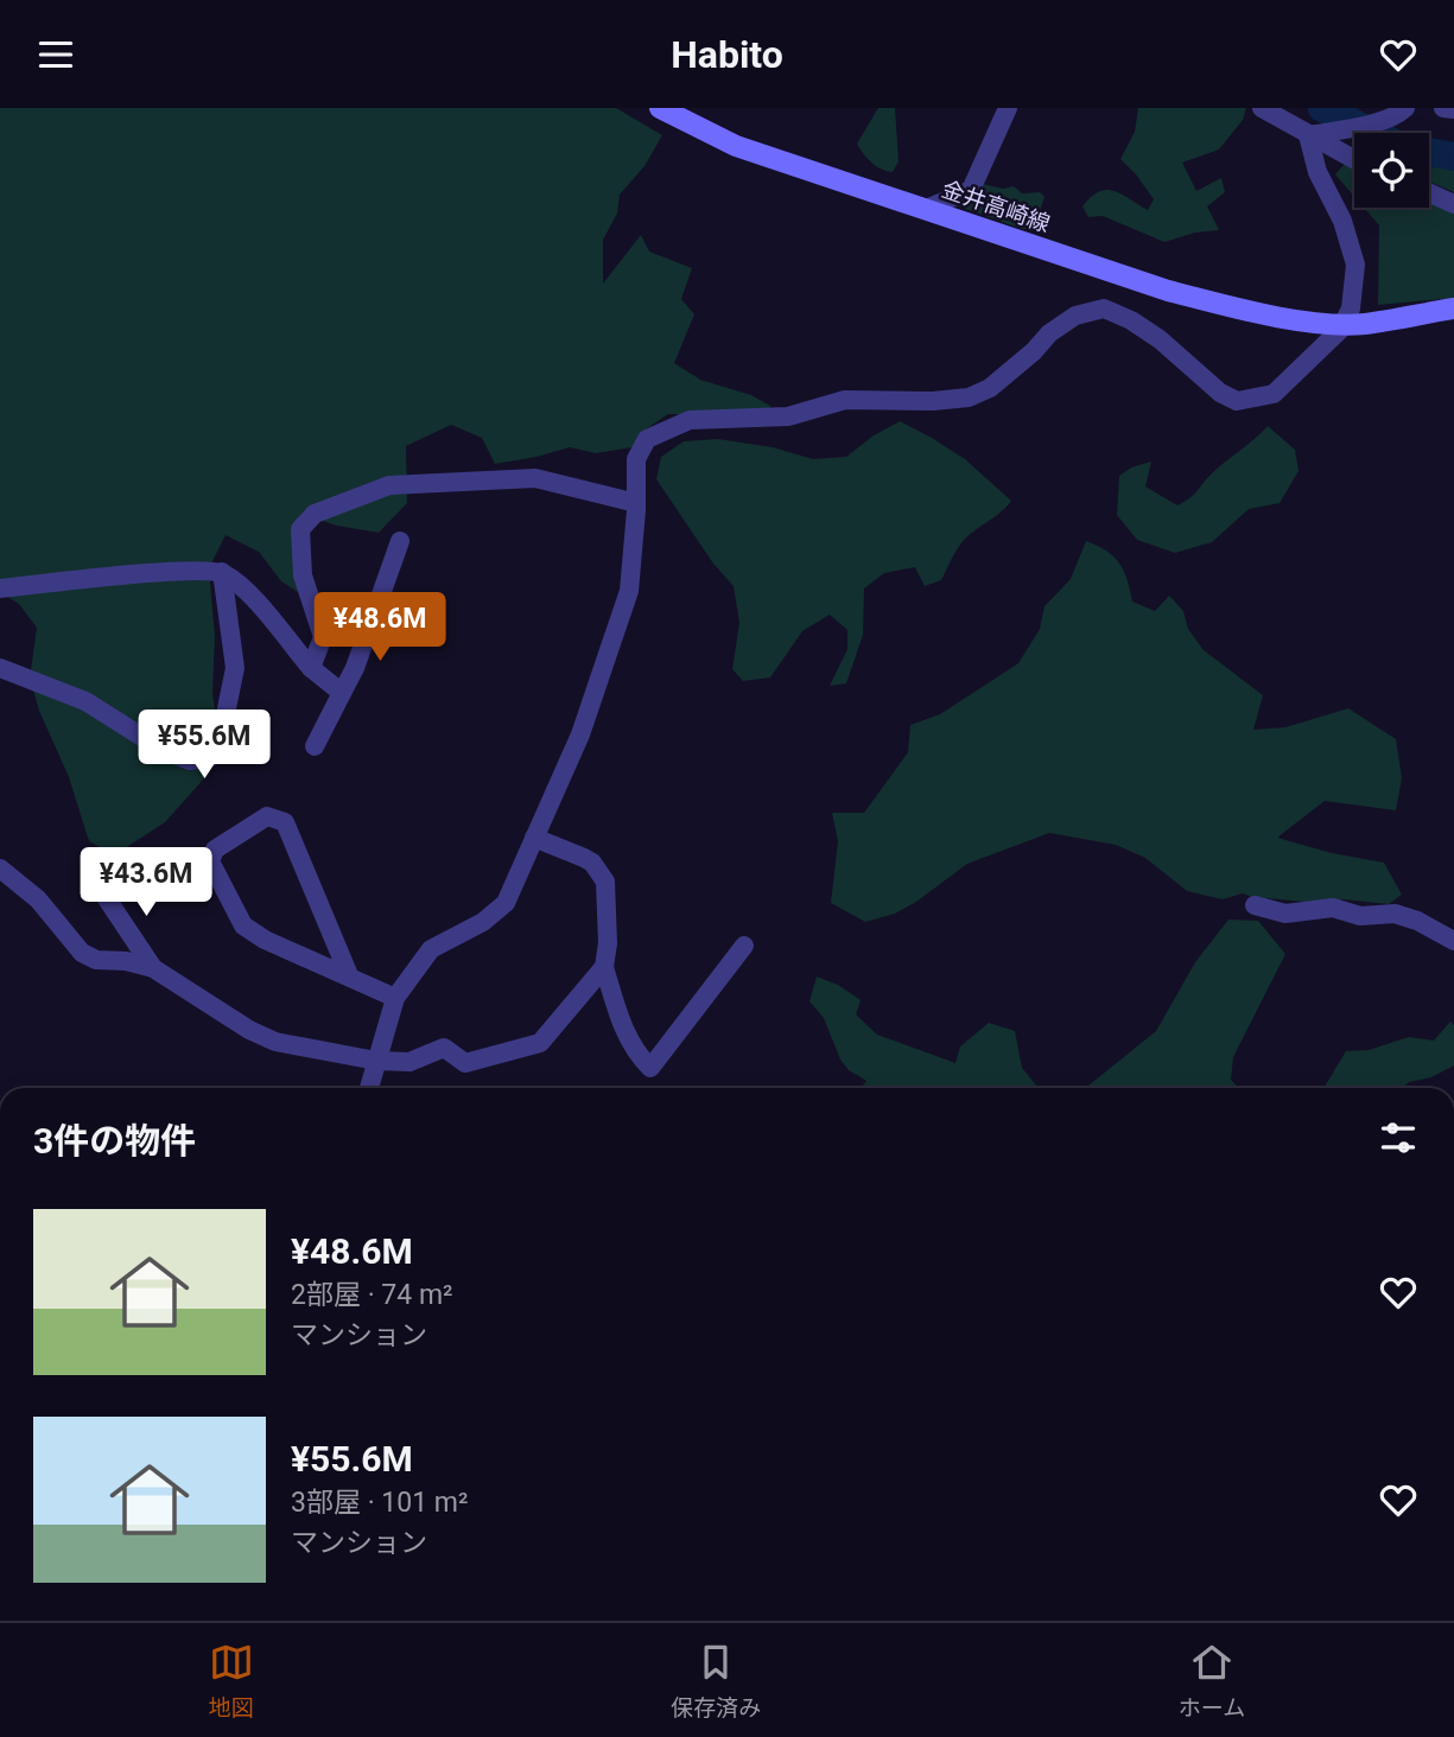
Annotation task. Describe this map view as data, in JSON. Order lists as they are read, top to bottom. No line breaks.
{"streets":{"main road":["金井高崎線"]},"page":{"header":"Habito","price":["¥48.6M","¥55.6M","¥43.6M"],"heading":"3件の物件","list":[{"name":"¥48.6M","note":"2部屋 · 74 m² · マンション"},{"name":"¥55.6M","note":"3部屋 · 101 m² · マンション"}],"tabs":["地図","保存済み","ホーム"]}}
